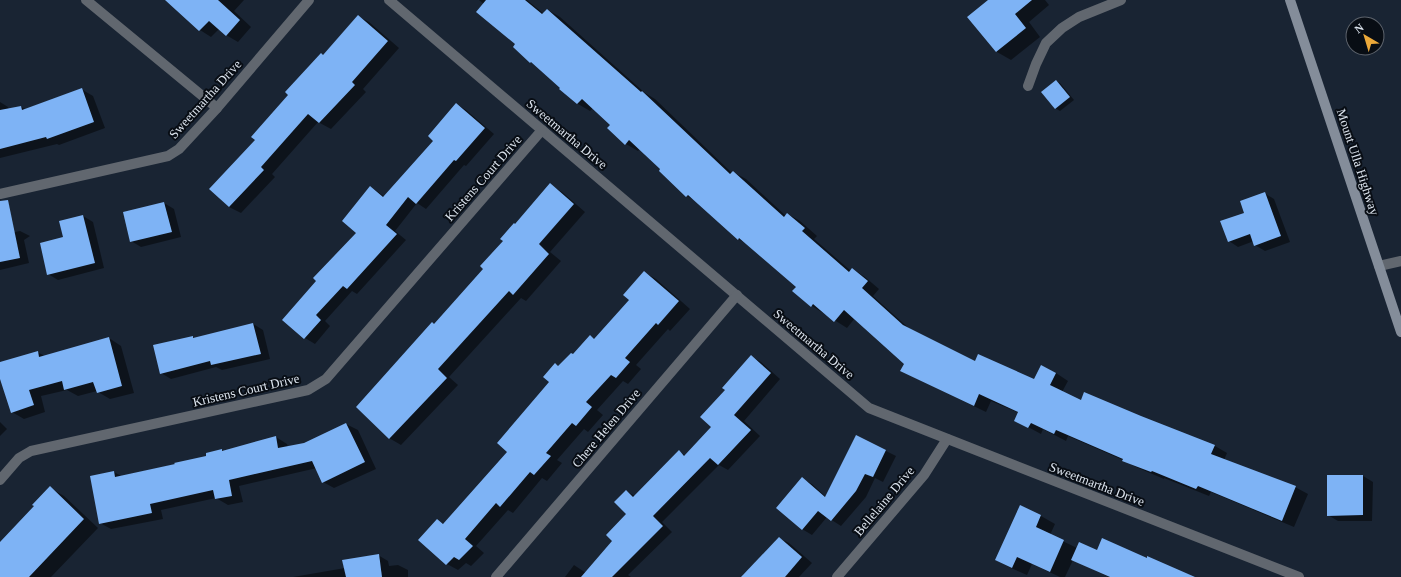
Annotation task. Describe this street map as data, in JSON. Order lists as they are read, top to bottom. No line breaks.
{"streets":{"main road":["Mount Ulla Highway"],"street":["Sweetmartha Drive","Kristens Court Drive","Chere Helen Drive","Bellelaine Drive"]},"crossings":[["Sweetmartha Drive","Kristens Court Drive"],["Sweetmartha Drive","Chere Helen Drive"],["Sweetmartha Drive","Bellelaine Drive"]],"north":"top left"}
